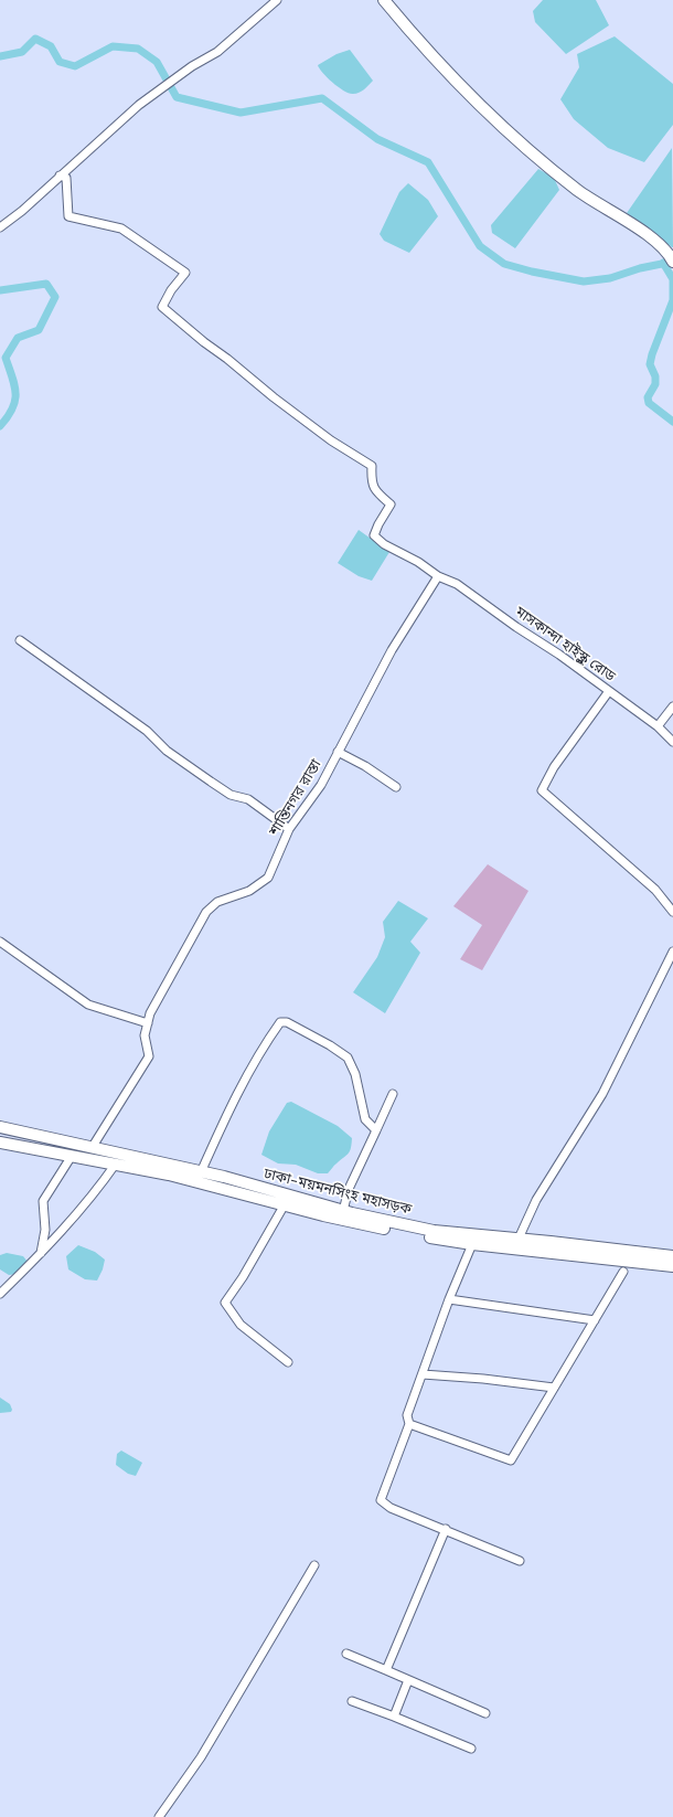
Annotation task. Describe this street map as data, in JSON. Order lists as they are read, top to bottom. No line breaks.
{"streets":{"main road":["ঢাকা-ময়মনসিংহ মহাসড়ক"],"street":["মাসকান্দা হাইস্কুল রোড","শান্তিনগর রাস্তা"]},"crossings":[["মাসকান্দা হাইস্কুল রোড","শান্তিনগর রাস্তা"],["শান্তিনগর রাস্তা","ঢাকা-ময়মনসিংহ মহাসড়ক"]]}
